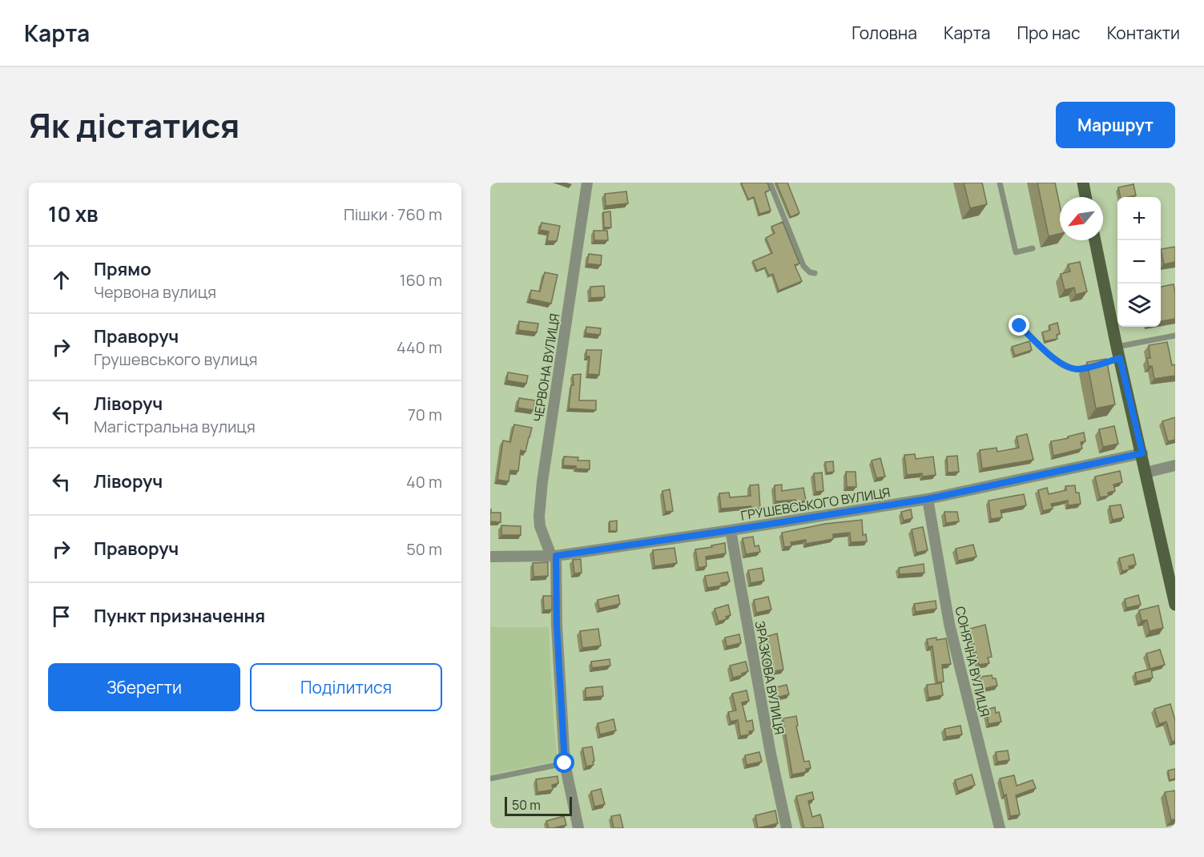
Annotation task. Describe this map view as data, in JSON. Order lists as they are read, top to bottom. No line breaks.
{"streets":{"street":["ЧЕРВОНА ВУЛИЦЯ","ГРУШЕВСЬКОГО ВУЛИЦЯ","СОНЯЧНА ВУЛИЦЯ","ЗРАЗКОВА ВУЛИЦЯ"]},"crossings":[["ЧЕРВОНА ВУЛИЦЯ","ГРУШЕВСЬКОГО ВУЛИЦЯ"],["ГРУШЕВСЬКОГО ВУЛИЦЯ","СОНЯЧНА ВУЛИЦЯ"],["ГРУШЕВСЬКОГО ВУЛИЦЯ","ЗРАЗКОВА ВУЛИЦЯ"]],"scale_bar":"50 m","north":"bottom left","page":{"header":"Карта","nav":["Головна","Карта","Про нас","Контакти"],"title":"Як дістатися","buttons":["Маршрут",["Зберегти","Поділитися"]],"heading":["10 хв","Пішки · 760 m"],"map_buttons":["+","−"],"list":[["Прямо","Червона вулиця","160 m"],["Праворуч","Грушевського вулиця","440 m"],["Ліворуч","Магістральна вулиця","70 m"],["Ліворуч","40 m"],["Праворуч","50 m"],"Пункт призначення"],"scale":"50 m"}}
